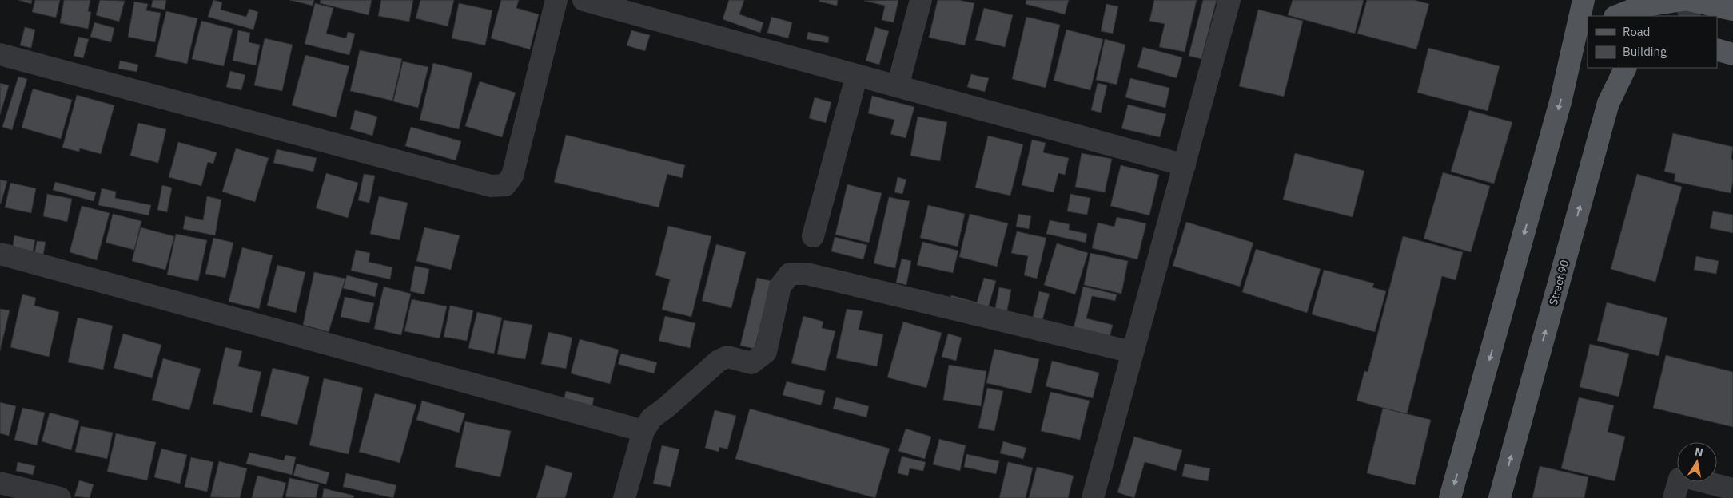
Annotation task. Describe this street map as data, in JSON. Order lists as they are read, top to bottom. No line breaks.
{"streets":{"main road":["Street 90"]},"legend":["Road","Building"],"north":"top"}
